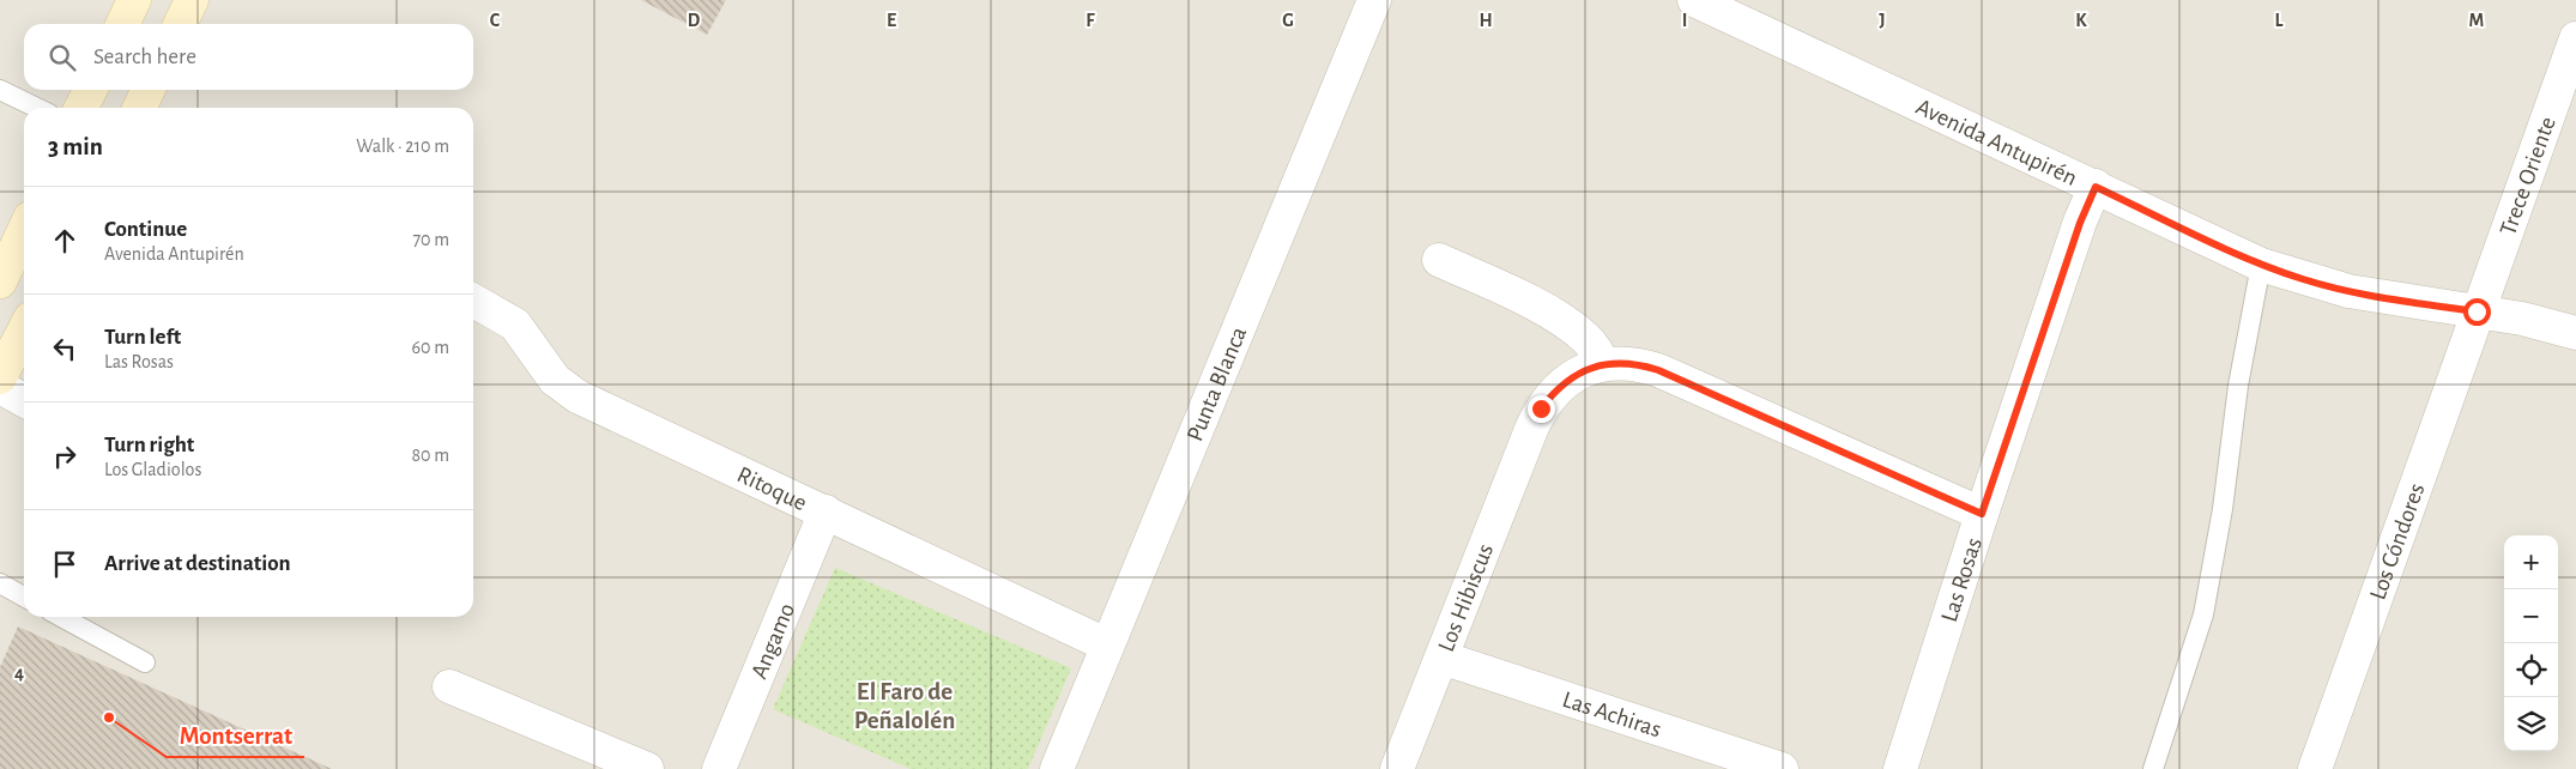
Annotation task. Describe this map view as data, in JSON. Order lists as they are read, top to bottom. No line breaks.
{"streets":{"street":["Avenida Antupirén","Trece Oriente","Punta Blanca","Ritoque","Los Cóndores","Las Rosas","Los Hibiscus","Angamo","Las Achiras"]},"crossings":[["Avenida Antupirén","Trece Oriente"],["Avenida Antupirén","Los Cóndores"],["Avenida Antupirén","Las Rosas"],["Trece Oriente","Los Cóndores"],["Punta Blanca","Ritoque"],["Ritoque","Angamo"],["Los Hibiscus","Las Achiras"]],"districts":["El Faro de Peñalolén"],"places":["Montserrat"],"page":{"search":"Search here","heading":["3 min","Walk · 210 m"],"list":[["Continue","Avenida Antupirén","70 m"],["Turn left","Las Rosas","60 m"],["Turn right","Los Gladiolos","80 m"],"Arrive at destination"],"map_buttons":["+","−"]},"grid":{"columns":["C","D","E","F","G","H","I","J","K","L","M"],"rows":["4"]}}
